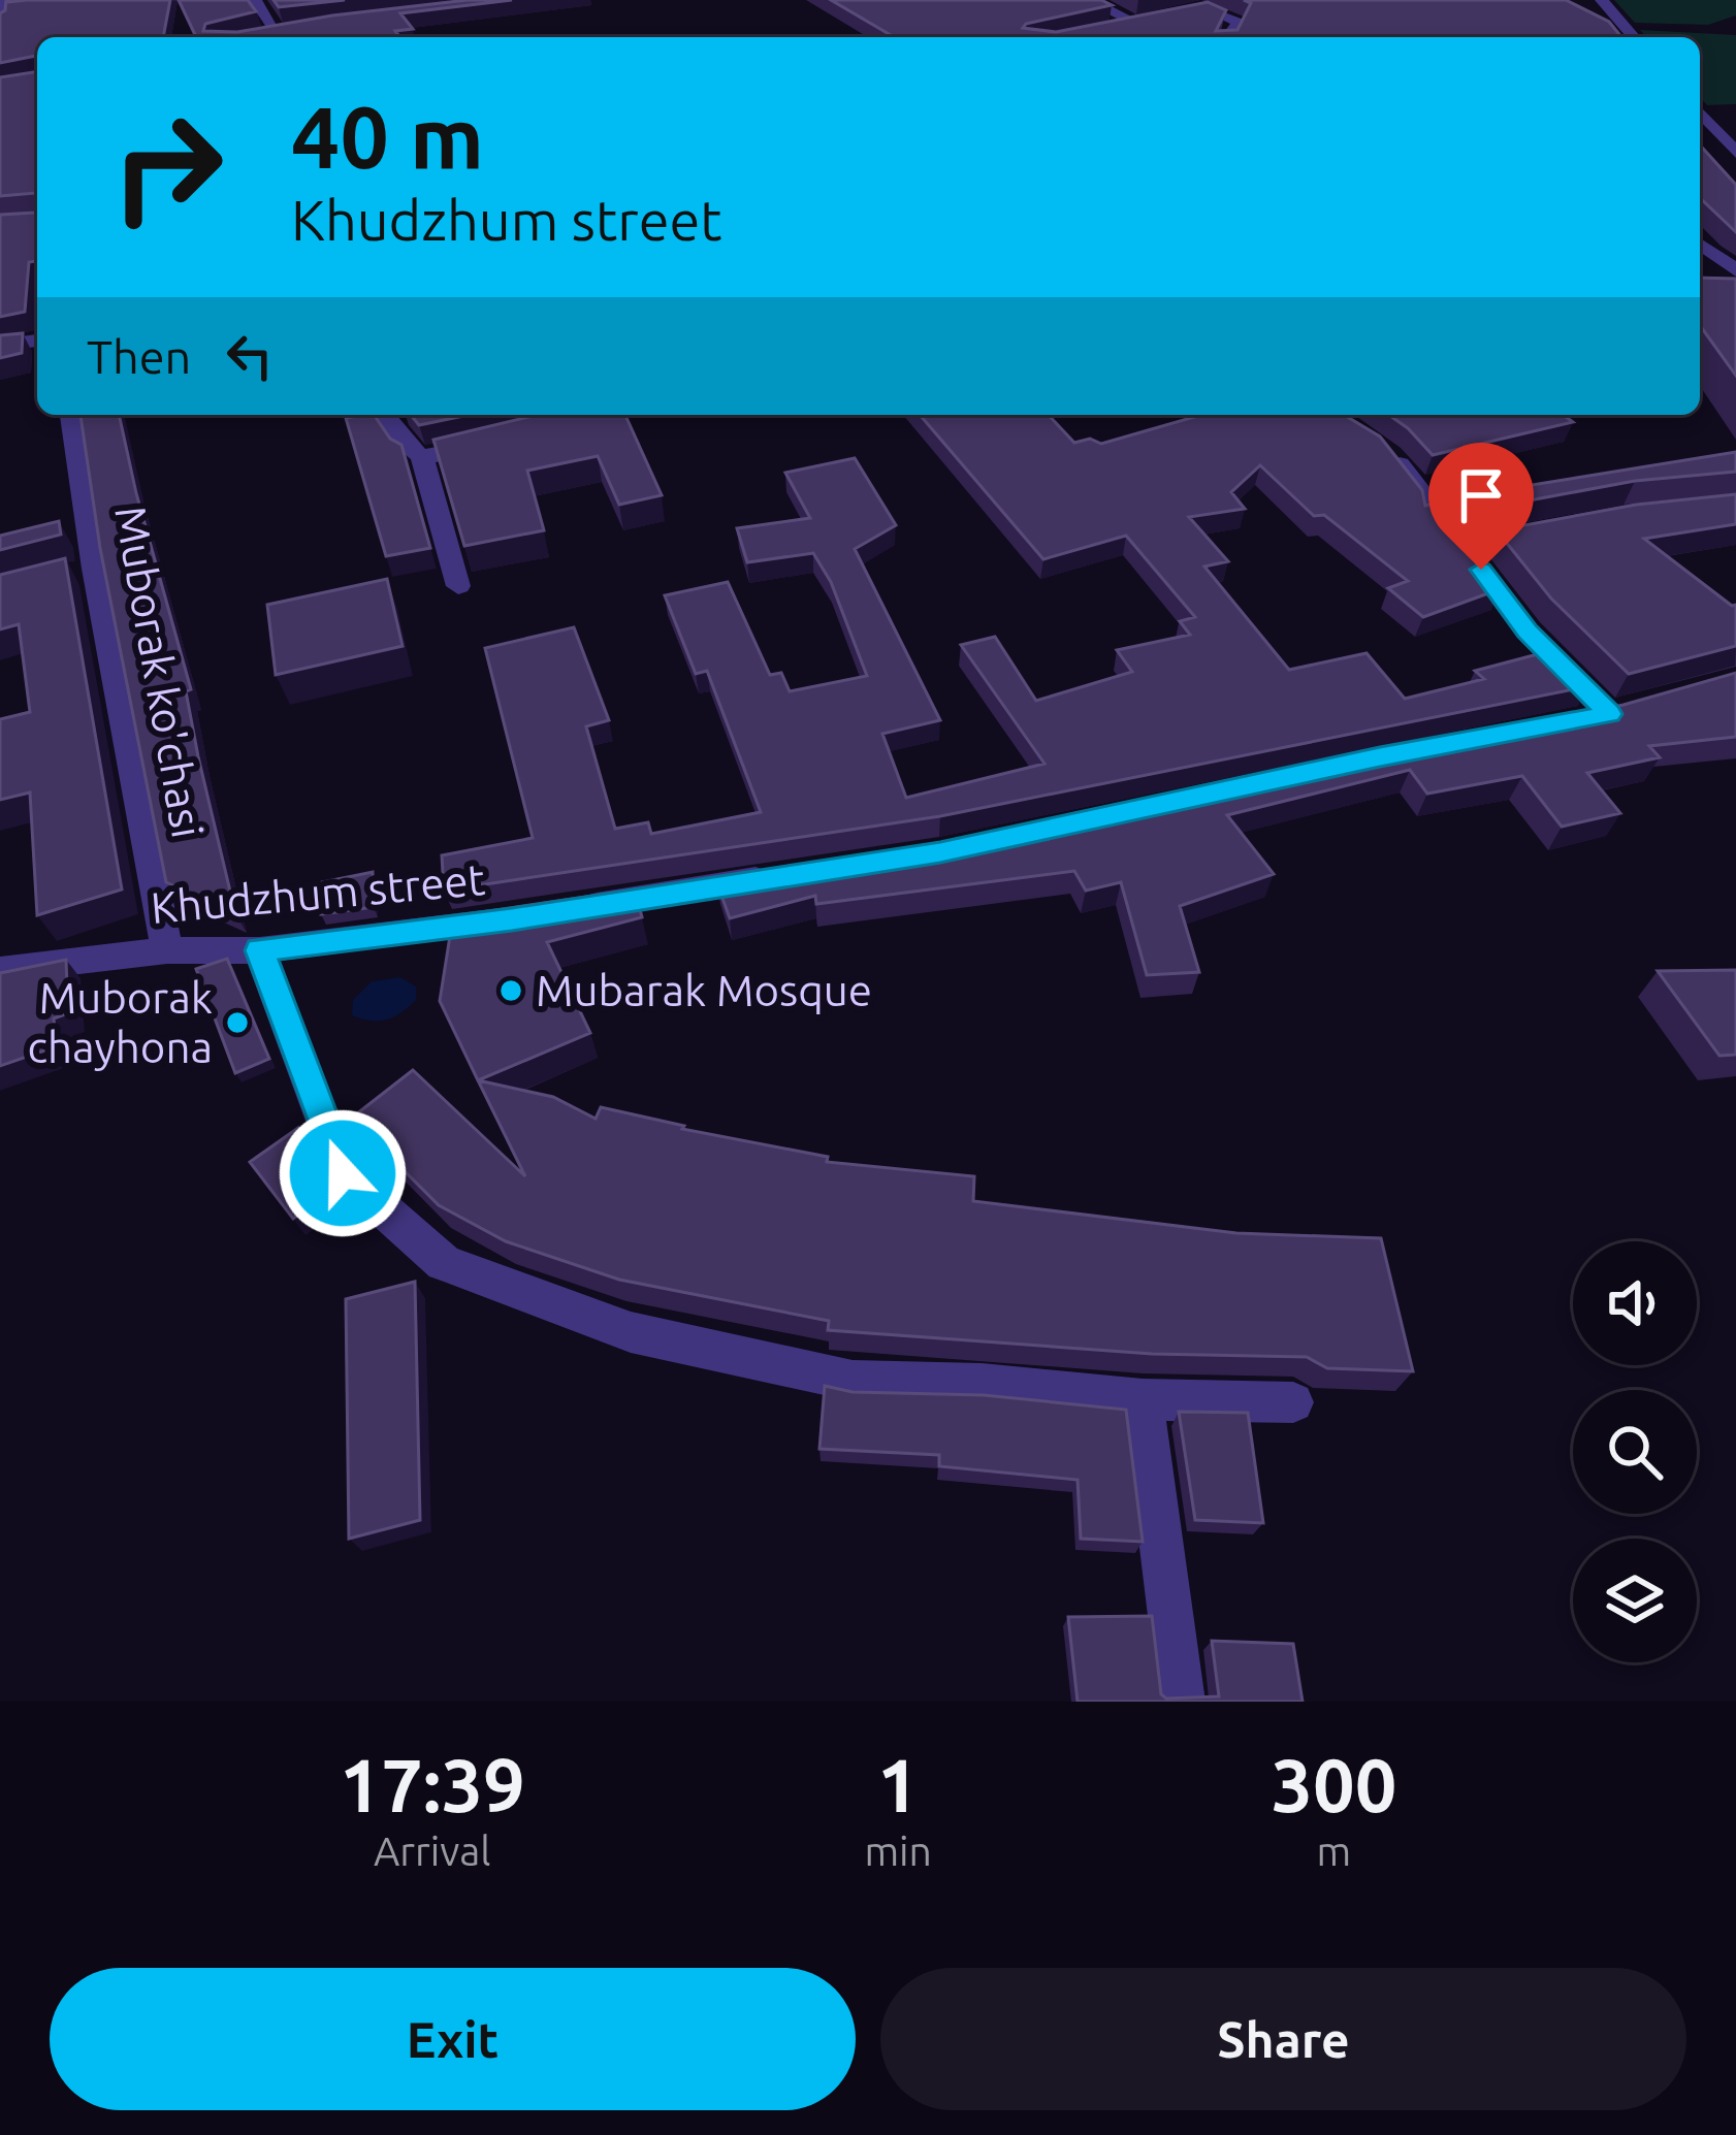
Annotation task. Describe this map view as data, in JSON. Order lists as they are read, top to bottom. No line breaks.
{"streets":{"street":["Muborak ko'chasi","Khudzhum street"]},"crossings":[["Muborak ko'chasi","Khudzhum street"]],"places":["Mubarak Mosque","Muborak chayhona"],"page":{"turn":["40 m","Khudzhum street"],"then":"Then","eta":["17:39","Arrival","1","min","300","m"],"buttons":["Exit","Share"]}}
